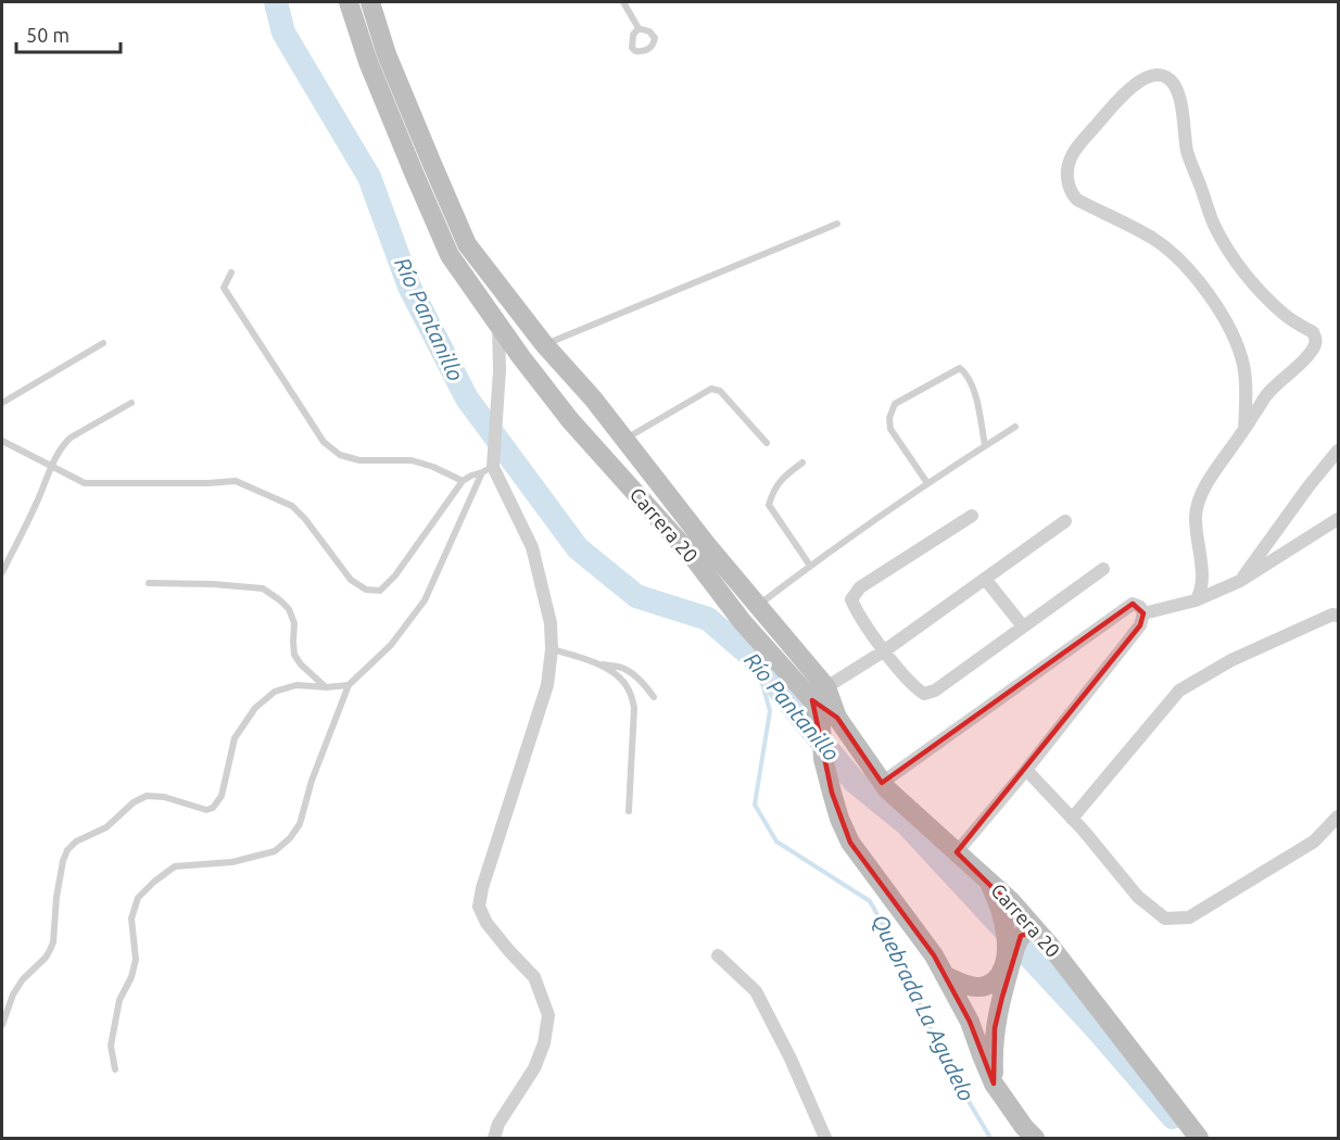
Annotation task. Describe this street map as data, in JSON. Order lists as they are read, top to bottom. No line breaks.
{"streets":{"main road":["Carrera 20"]},"water":["Río Pantanillo","Quebrada La Agudelo"],"scale_bar":"50 m"}
